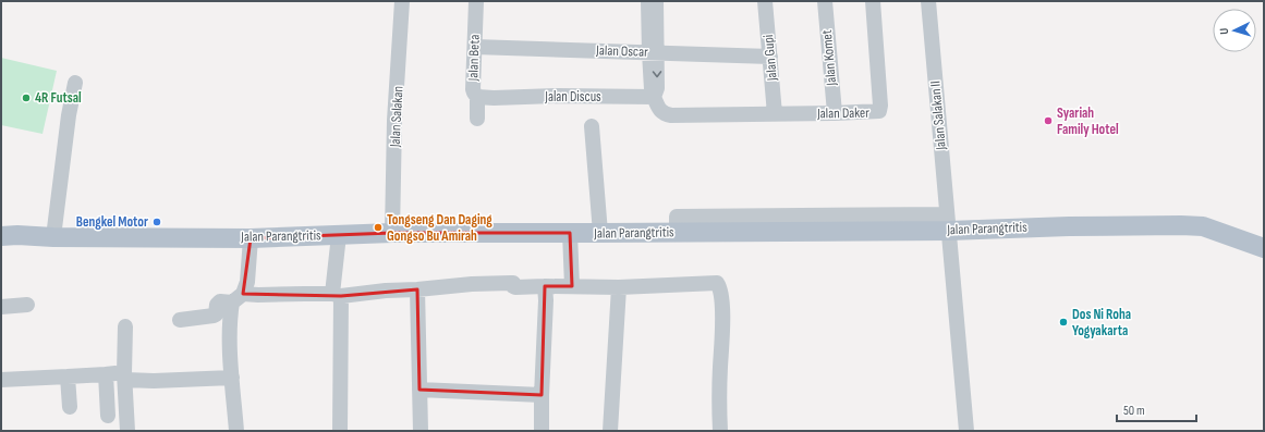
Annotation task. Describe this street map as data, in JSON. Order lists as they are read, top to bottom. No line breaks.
{"streets":{"main road":["Jalan Parangtritis"],"street":["Jalan Oscar","Jalan Beta","Jalan Gupi","Jalan Komet","Jalan Discus","Jalan Daker","Jalan Salakan II","Jalan Salakan"]},"crossings":[["Jalan Oscar","Jalan Beta"],["Jalan Oscar","Jalan Gupi"],["Jalan Beta","Jalan Discus"],["Jalan Gupi","Jalan Daker"],["Jalan Komet","Jalan Daker"],["Jalan Discus","Jalan Daker"],["Jalan Salakan II","Jalan Parangtritis"],["Jalan Salakan","Jalan Parangtritis"]],"places":["4R Futsal","Syariah Family Hotel","Bengkel Motor","Tongseng Dan Daging Gongso Bu Amirah","Dos Ni Roha Yogyakarta"],"scale_bar":"50 m","north":"left"}
